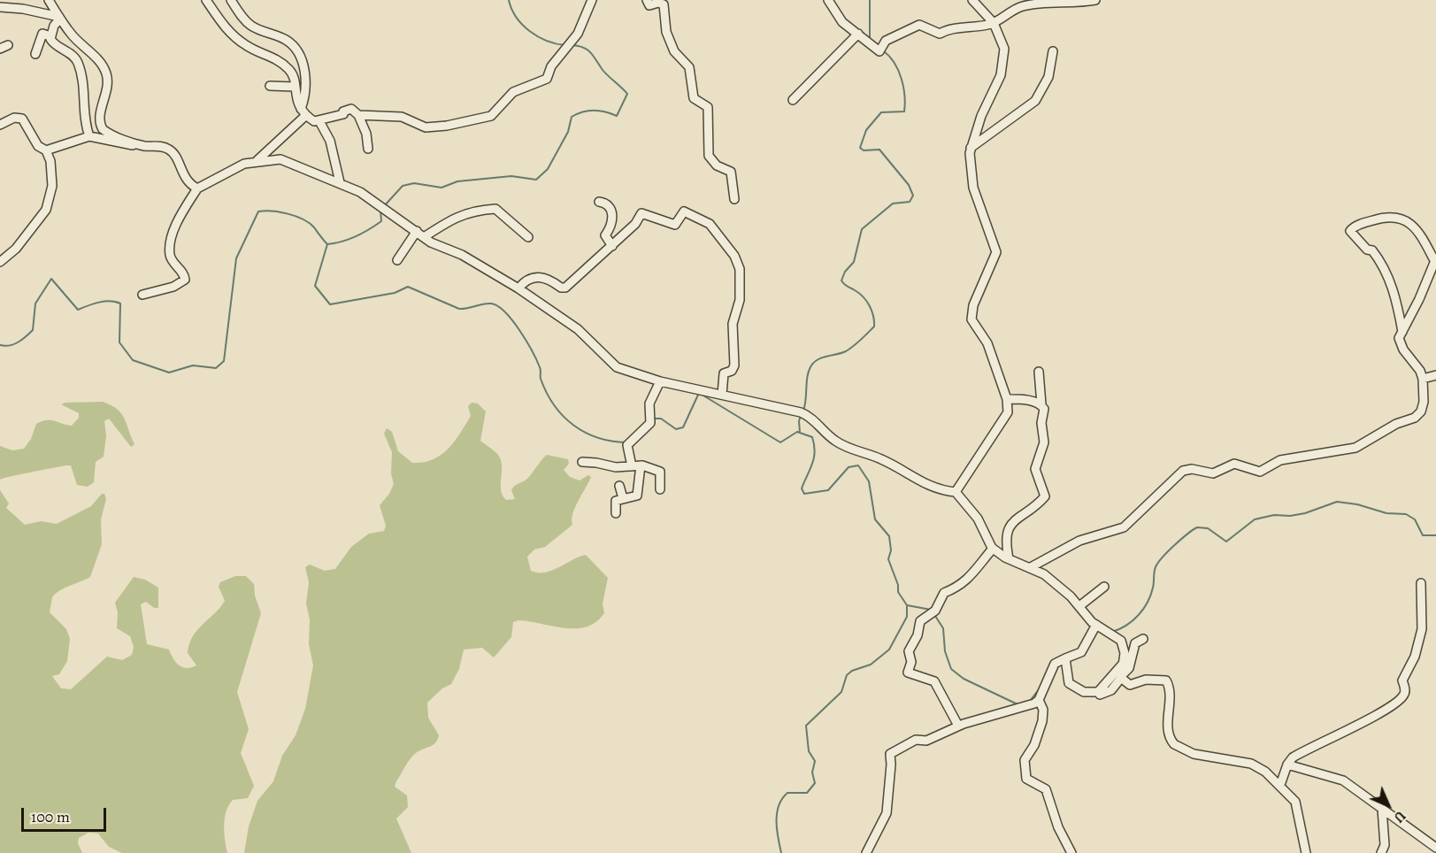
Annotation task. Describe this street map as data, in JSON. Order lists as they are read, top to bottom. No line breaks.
{"scale_bar":"100 m","north":"bottom right"}
